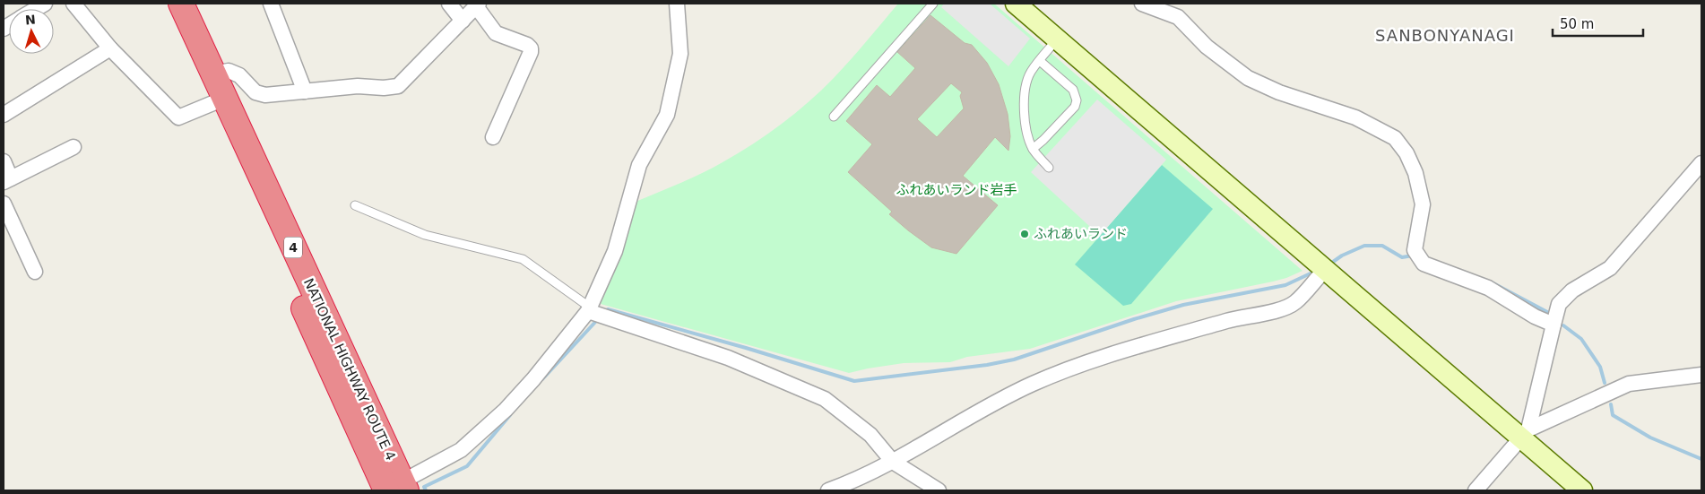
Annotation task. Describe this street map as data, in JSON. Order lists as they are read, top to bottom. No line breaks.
{"streets":{"highway":["4","NATIONAL HIGHWAY ROUTE 4"]},"districts":["SANBONYANAGI"],"parks":["ふれあいランド岩手"],"places":["ふれあいランド"],"scale_bar":"50 m","north":"top"}
